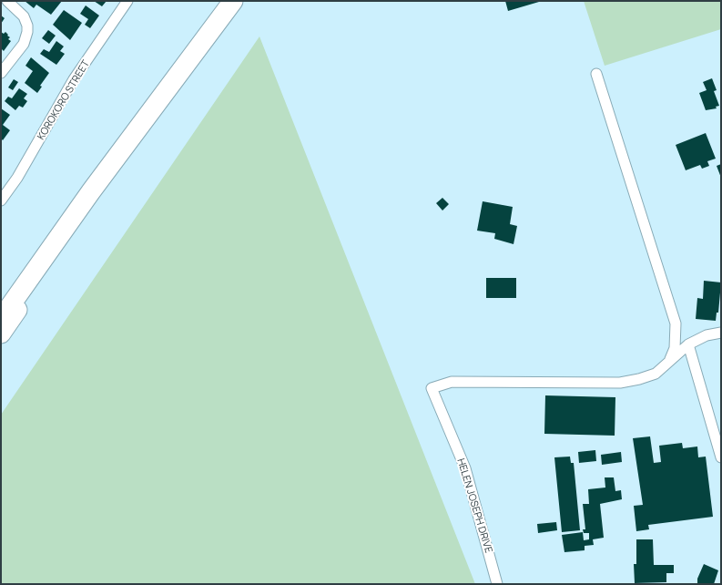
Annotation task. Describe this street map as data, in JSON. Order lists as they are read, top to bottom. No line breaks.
{"streets":{"street":["KOROKORO STREET","HELEN JOSEPH DRIVE"]}}
